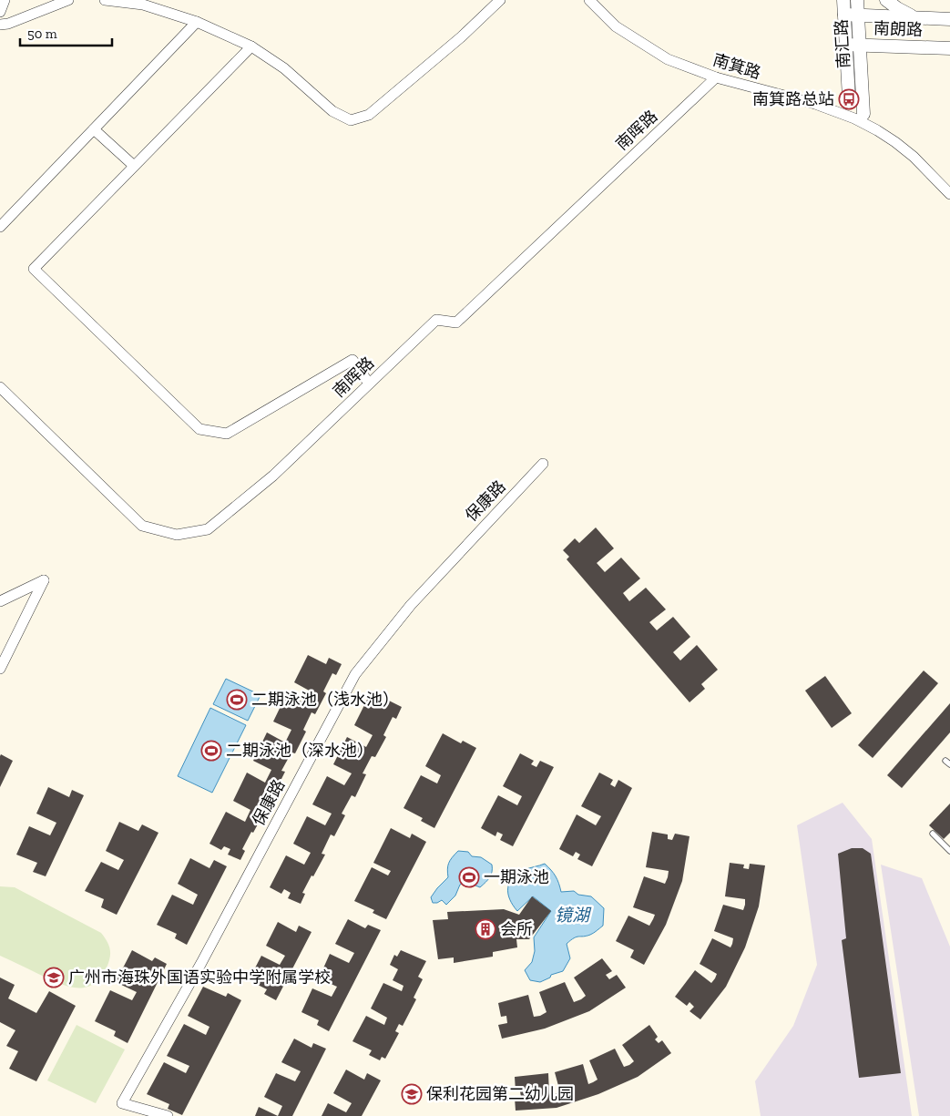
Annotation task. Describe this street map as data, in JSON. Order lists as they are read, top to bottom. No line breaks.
{"streets":{"street":["南朗路","南汇路","南箕路","南晖路","保康路"]},"crossings":[["南朗路","南汇路"],["南箕路","南晖路"]],"water":["镜湖"],"places":{"bus stop":["南箕路总站"],"sports":["二期泳池（浅水池）","二期泳池（深水池）","一期泳池"],"building":["会所"],"school or university":["广州市海珠外国语实验中学附属学校","保利花园第二幼儿园"]},"scale_bar":"50 m"}
